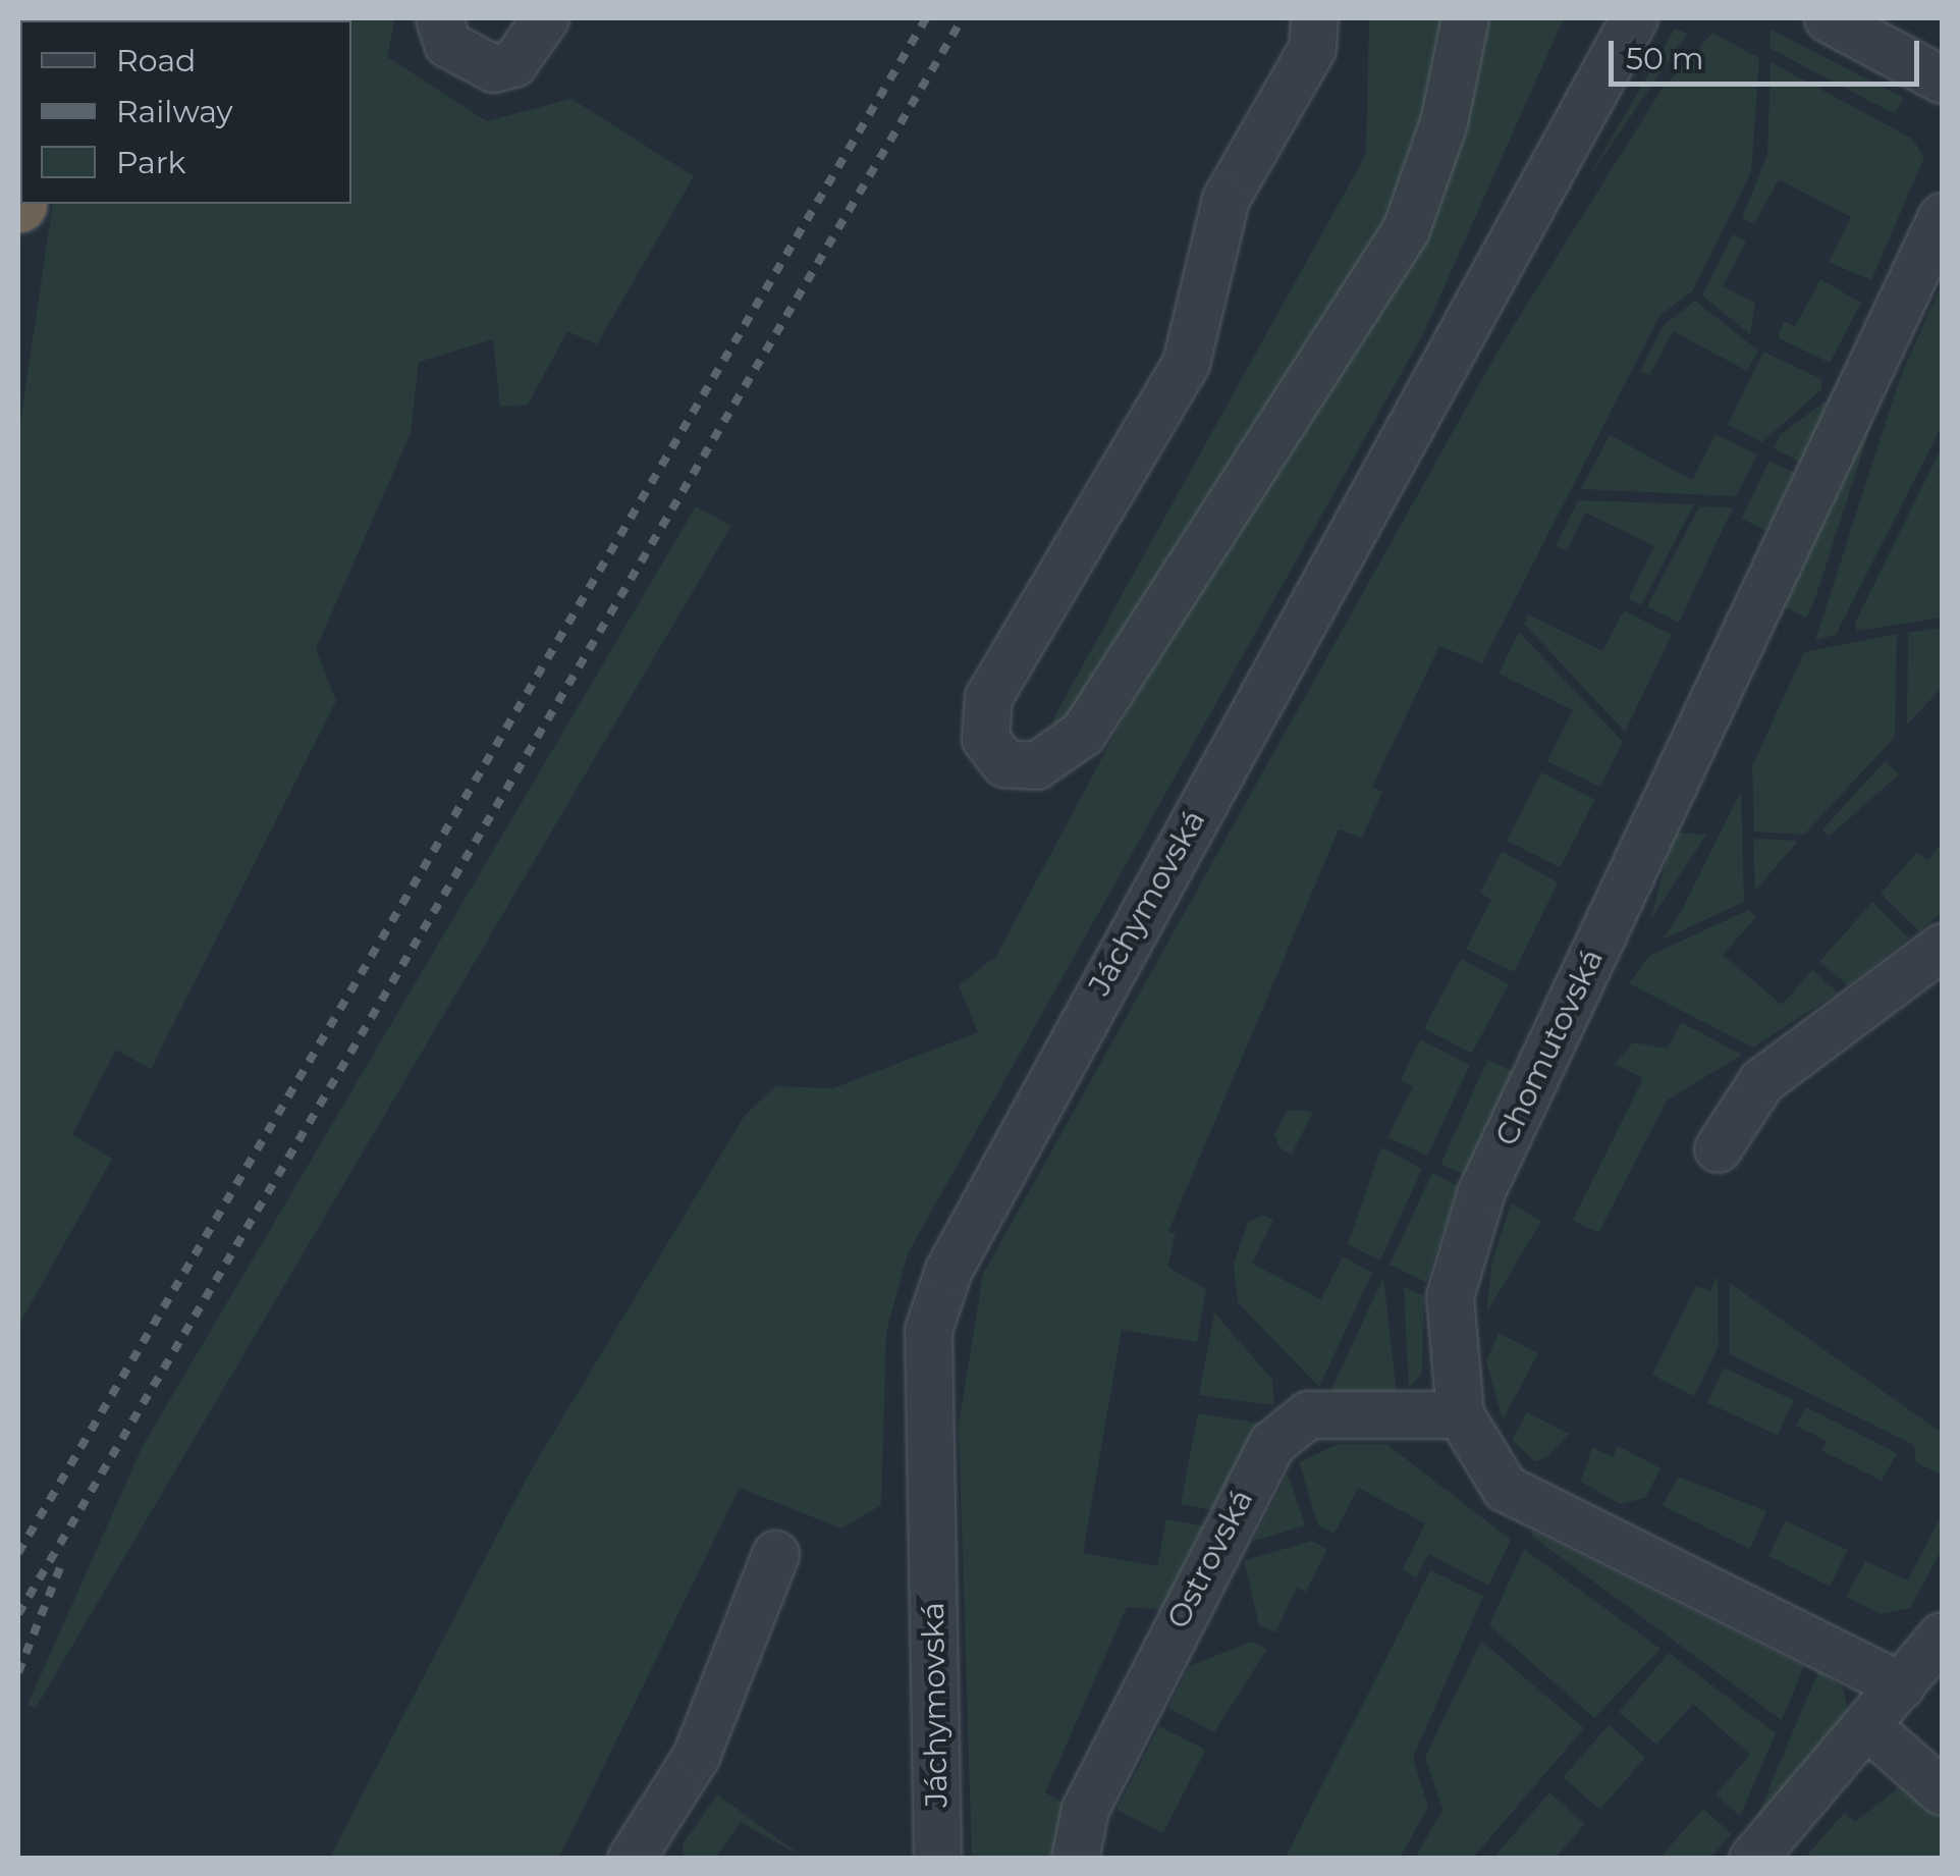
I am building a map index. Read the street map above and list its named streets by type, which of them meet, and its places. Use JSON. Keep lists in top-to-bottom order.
{
  "streets": {
    "street": ["Jáchymovská", "Chomutovská", "Ostrovská"]
  },
  "crossings": [
    ["Chomutovská", "Ostrovská"]
  ],
  "legend": ["Road", "Railway", "Park"],
  "scale_bar": "50 m"
}
